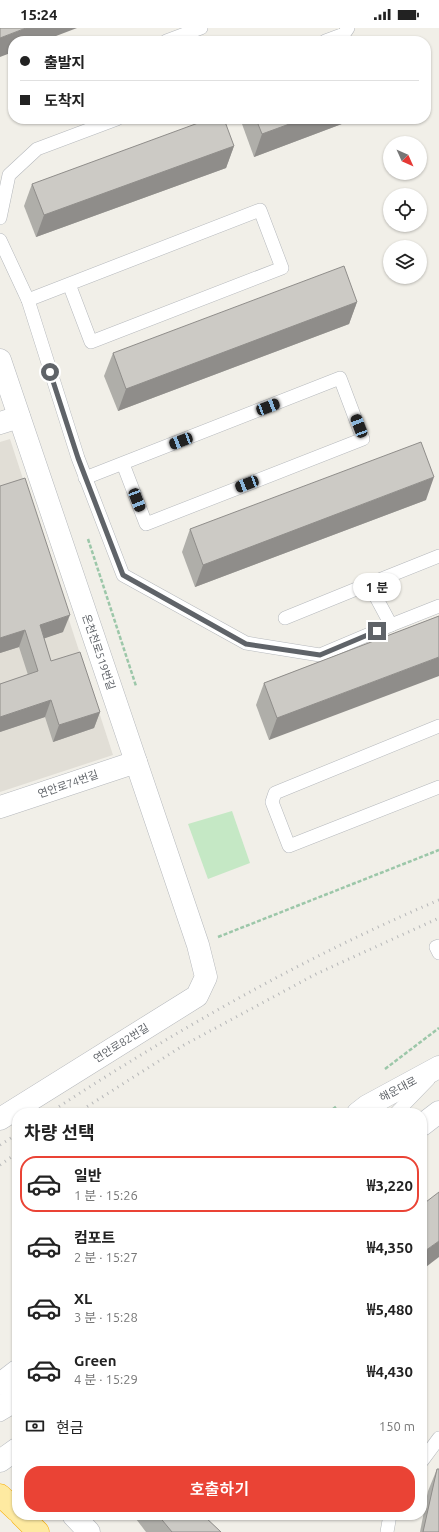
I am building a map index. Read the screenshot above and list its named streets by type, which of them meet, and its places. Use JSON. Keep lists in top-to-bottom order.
{
  "streets": {
    "street": [
      "온천천로519번길",
      "연안로74번길",
      "연안로82번길",
      "해운대로"
    ]
  },
  "crossings": [
    ["온천천로519번길", "연안로74번길"],
    ["온천천로519번길", "연안로82번길"]
  ],
  "north": "bottom right",
  "page": {
    "status": "15:24",
    "banner": ["출발지", "도착지"],
    "bubble": "1 분",
    "heading": "차량 선택",
    "list": [
      {
        "name": "일반",
        "note": "1 분 · 15:26",
        "value": "₩3,220"
      },
      {
        "name": "컴포트",
        "note": "2 분 · 15:27",
        "value": "₩4,350"
      },
      {
        "name": "XL",
        "note": "3 분 · 15:28",
        "value": "₩5,480"
      },
      {
        "name": "Green",
        "note": "4 분 · 15:29",
        "value": "₩4,430"
      }
    ],
    "pay": ["현금", "150 m"],
    "buttons": "호출하기"
  }
}
